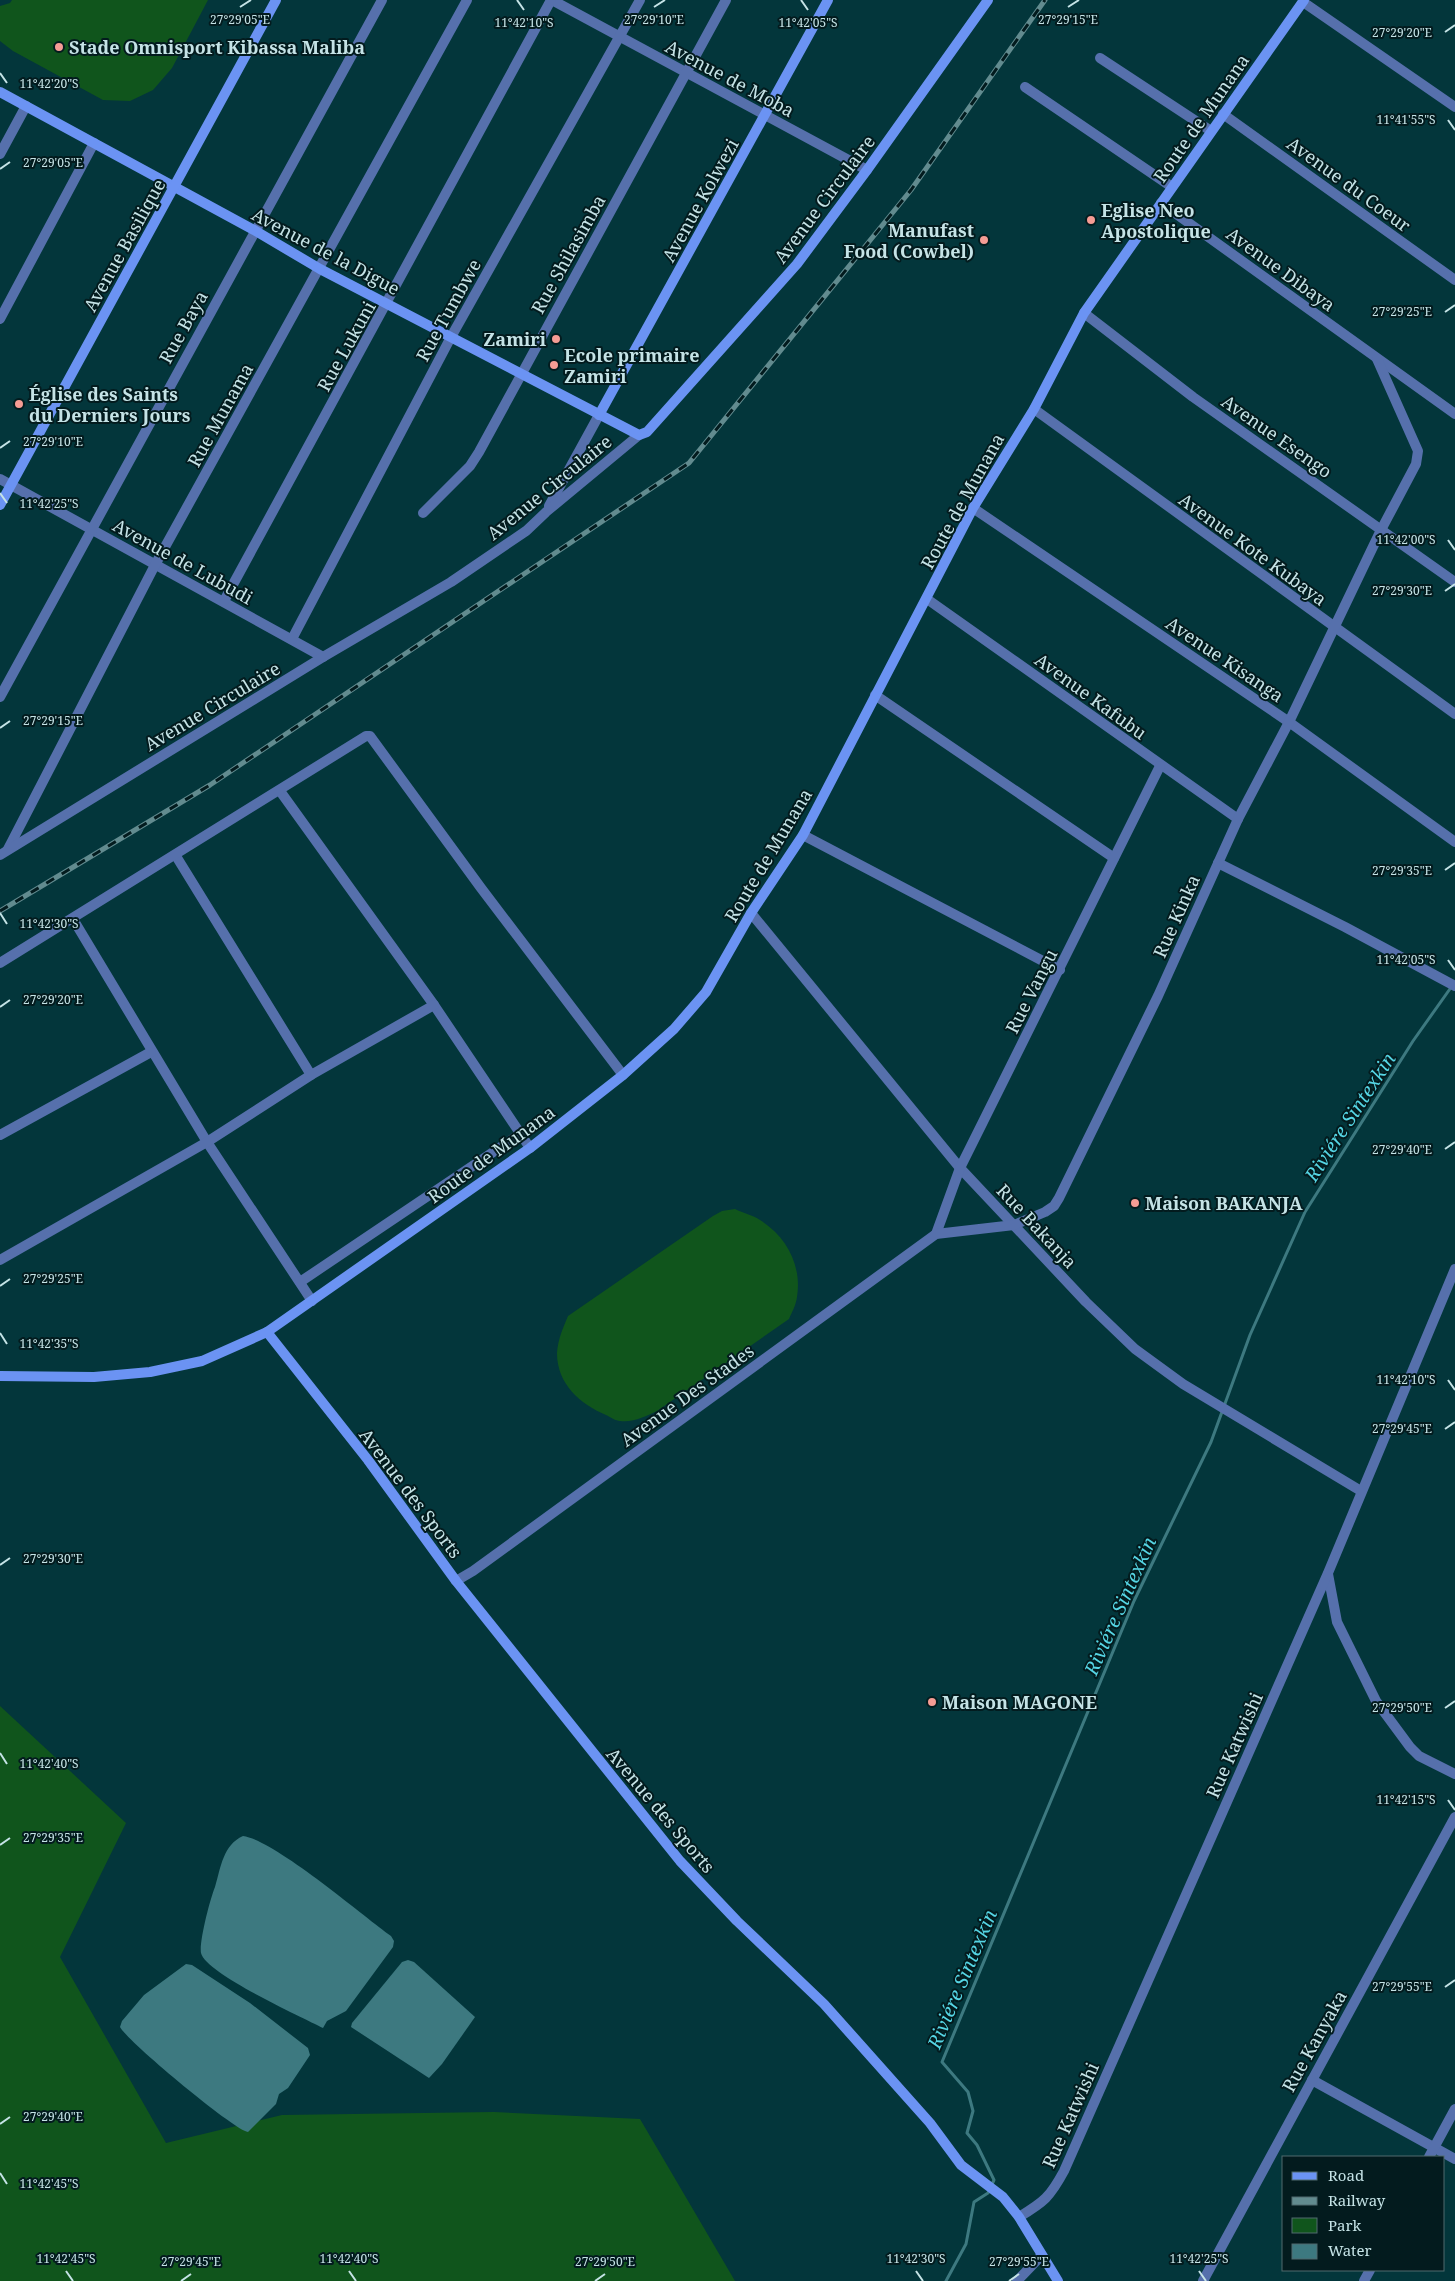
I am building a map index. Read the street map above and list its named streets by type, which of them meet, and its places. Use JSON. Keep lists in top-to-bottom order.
{
  "streets": {
    "street": [
      "Avenue de Moba",
      "Route de Munana",
      "Avenue du Coeur",
      "Avenue Circulaire",
      "Avenue Kolwezi",
      "Avenue Basilique",
      "Avenue de la Digue",
      "Rue Shilasimba",
      "Avenue Dibaya",
      "Rue Tumbwe",
      "Rue Baya",
      "Rue Lukuni",
      "Rue Munama",
      "Avenue Esengo",
      "Avenue Kote Kubaya",
      "Avenue de Lubudi",
      "Avenue Kisanga",
      "Avenue Kafubu",
      "Rue Kinka",
      "Rue Vangu",
      "Rue Bakanja",
      "Avenue Des Stades",
      "Avenue des Sports",
      "Rue Katwishi",
      "Rue Kanyaka"
    ]
  },
  "crossings": [
    ["Avenue de Moba", "Avenue Circulaire"],
    ["Avenue de Moba", "Avenue Kolwezi"],
    ["Avenue de Moba", "Rue Shilasimba"],
    ["Avenue de Moba", "Rue Tumbwe"],
    ["Avenue de Moba", "Rue Lukuni"],
    ["Route de Munana", "Avenue du Coeur"],
    ["Route de Munana", "Avenue Dibaya"],
    ["Route de Munana", "Avenue Esengo"],
    ["Route de Munana", "Avenue Kote Kubaya"],
    ["Route de Munana", "Avenue Kisanga"],
    ["Route de Munana", "Avenue Kafubu"],
    ["Route de Munana", "Rue Bakanja"],
    ["Route de Munana", "Avenue des Sports"],
    ["Avenue Circulaire", "Avenue de la Digue"],
    ["Avenue Circulaire", "Rue Munama"],
    ["Avenue Circulaire", "Avenue de Lubudi"],
    ["Avenue Kolwezi", "Avenue de la Digue"],
    ["Avenue Basilique", "Avenue de la Digue"],
    ["Avenue Basilique", "Avenue de Lubudi"],
    ["Avenue de la Digue", "Rue Shilasimba"],
    ["Avenue de la Digue", "Rue Tumbwe"],
    ["Avenue de la Digue", "Rue Baya"],
    ["Avenue de la Digue", "Rue Lukuni"],
    ["Avenue de la Digue", "Rue Munama"],
    ["Avenue Dibaya", "Rue Kinka"],
    ["Rue Tumbwe", "Avenue de Lubudi"],
    ["Rue Baya", "Avenue de Lubudi"],
    ["Rue Lukuni", "Avenue de Lubudi"],
    ["Rue Munama", "Avenue de Lubudi"],
    ["Avenue Esengo", "Rue Kinka"],
    ["Avenue Kote Kubaya", "Rue Kinka"],
    ["Avenue Kisanga", "Rue Kinka"],
    ["Avenue Kafubu", "Rue Kinka"],
    ["Avenue Kafubu", "Rue Vangu"],
    ["Rue Kinka", "Rue Vangu"],
    ["Rue Kinka", "Rue Bakanja"],
    ["Rue Kinka", "Avenue Des Stades"],
    ["Rue Vangu", "Rue Bakanja"],
    ["Rue Vangu", "Avenue Des Stades"],
    ["Rue Bakanja", "Rue Katwishi"],
    ["Avenue Des Stades", "Avenue des Sports"],
    ["Avenue des Sports", "Rue Katwishi"]
  ],
  "water": ["Riviére Sintexkin"],
  "places": [
    "Stade Omnisport Kibassa Maliba",
    "Eglise Neo Apostolique",
    "Manufast Food (Cowbel)",
    "Zamiri",
    "Ecole primaire Zamiri",
    "Église des Saints du Derniers Jours",
    "Maison BAKANJA",
    "Maison MAGONE"
  ],
  "legend": [
    "Road",
    "Railway",
    "Park",
    "Water"
  ],
  "coordinates": [
    "27°29'10\"E",
    "27°29'05\"E",
    "27°29'15\"E",
    "11°42'10\"S",
    "11°42'05\"S",
    "27°29'20\"E",
    "11°42'20\"S",
    "11°41'55\"S",
    "27°29'25\"E",
    "11°42'25\"S",
    "11°42'00\"S",
    "27°29'30\"E",
    "27°29'35\"E",
    "11°42'30\"S",
    "27°29'40\"E",
    "11°42'35\"S",
    "27°29'45\"E",
    "27°29'50\"E",
    "11°42'40\"S",
    "11°42'15\"S",
    "27°29'55\"E",
    "11°42'45\"S"
  ]
}
